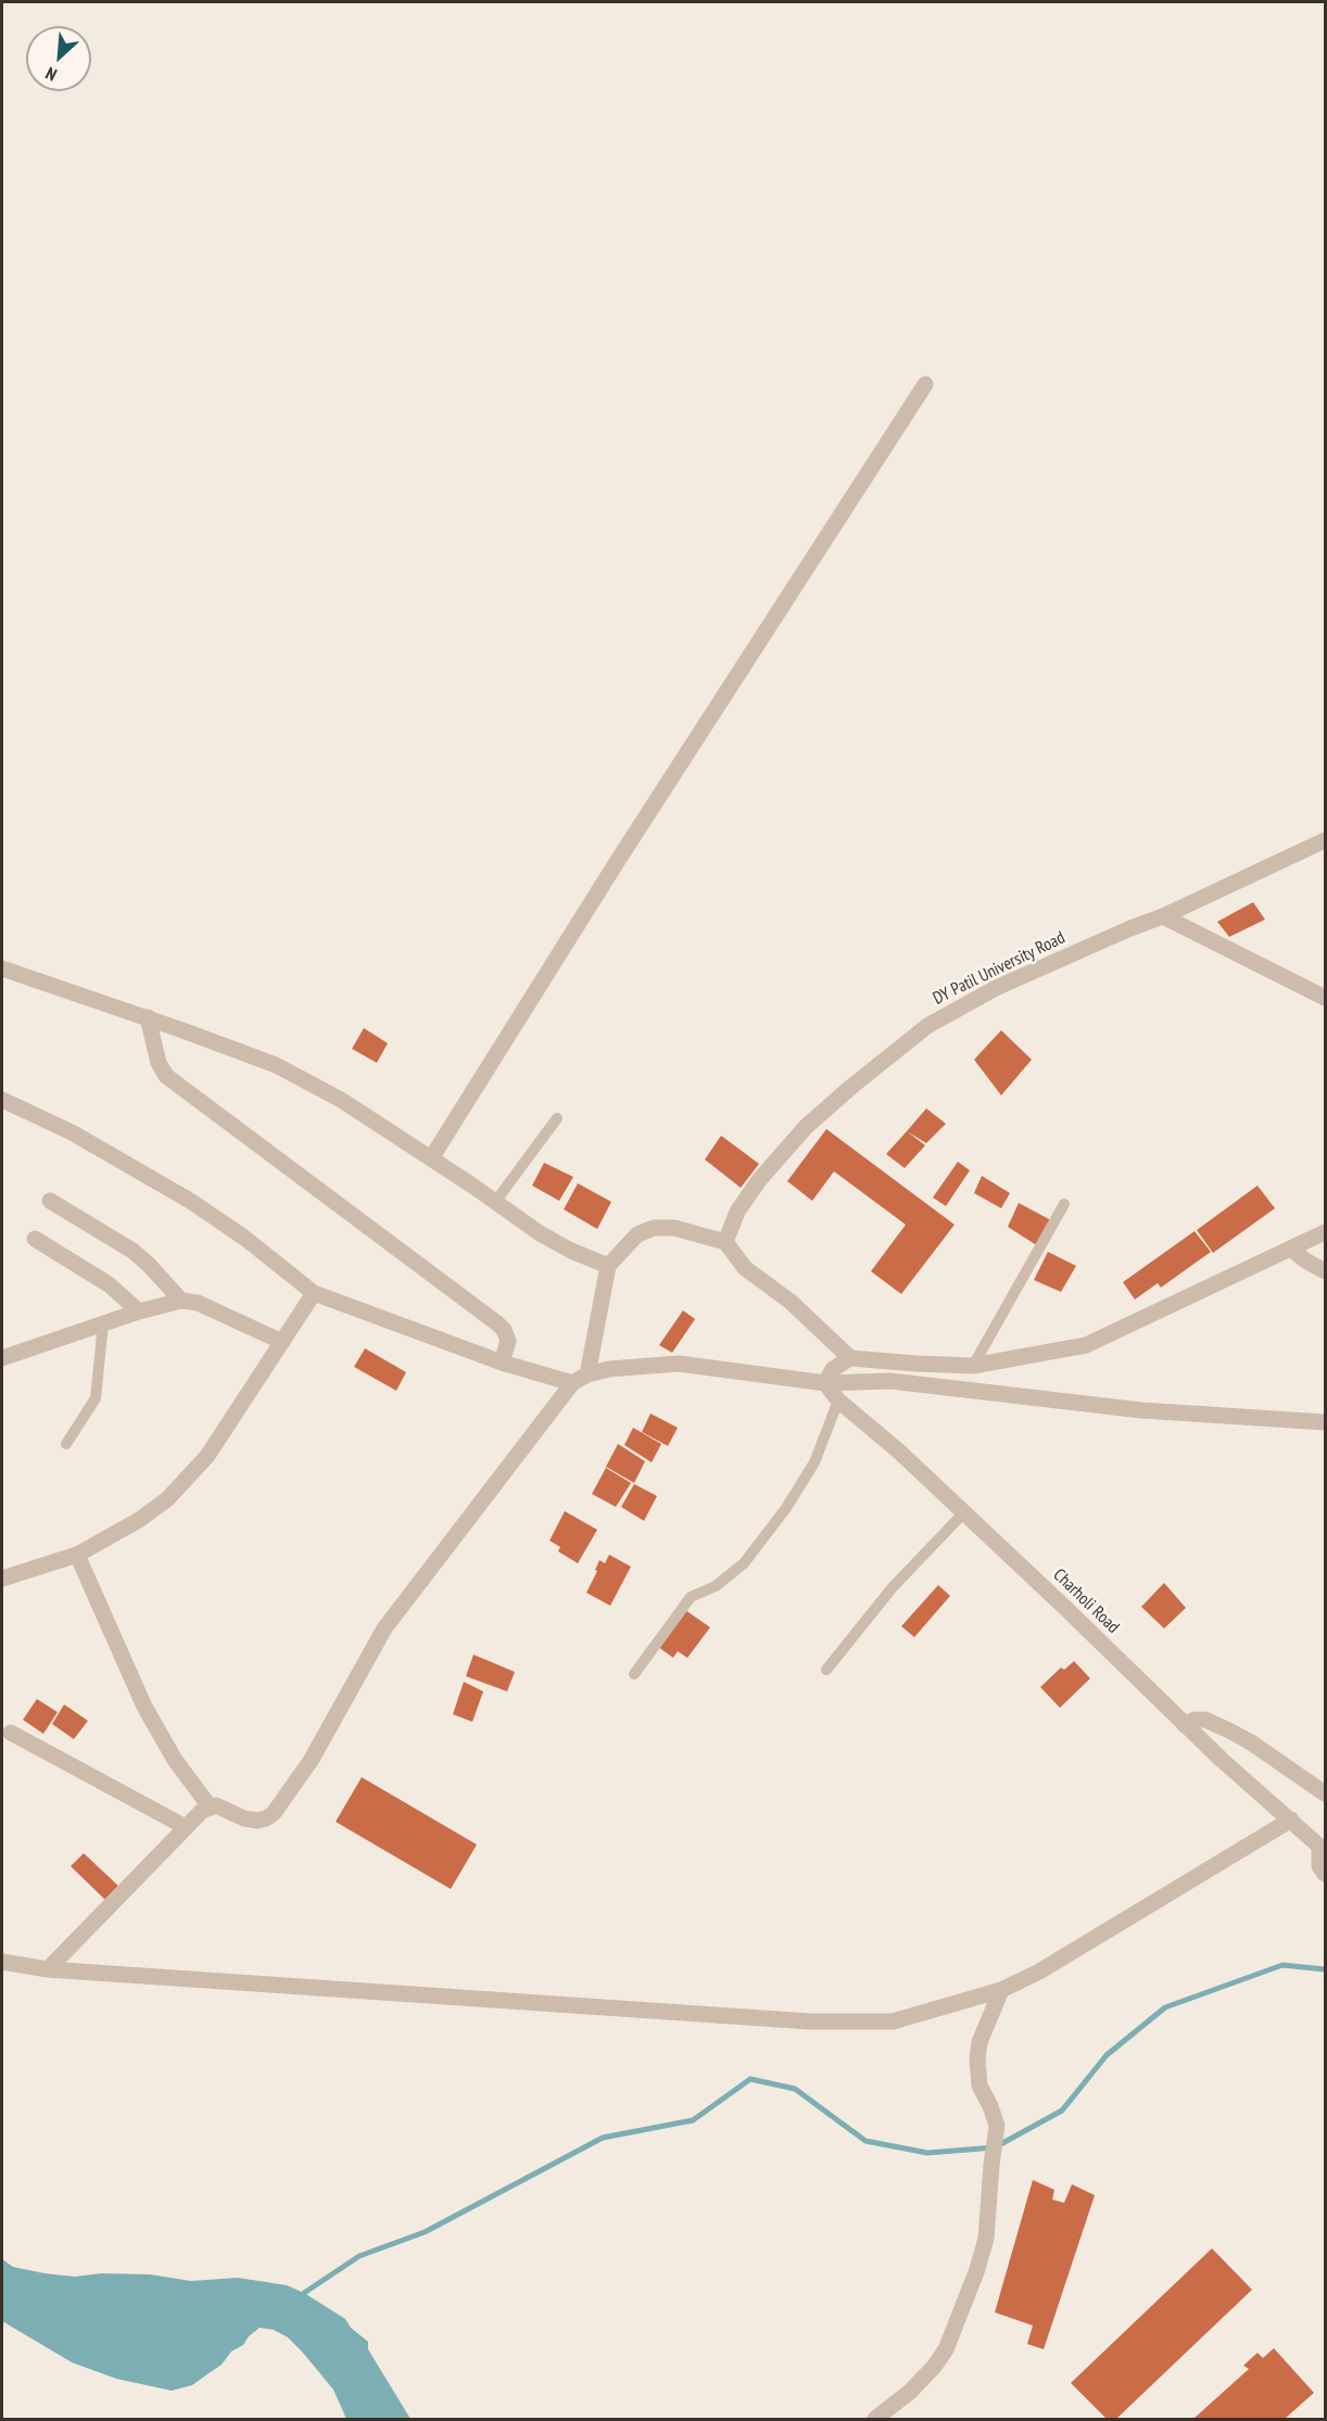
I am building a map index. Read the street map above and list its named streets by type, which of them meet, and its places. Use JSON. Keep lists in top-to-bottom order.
{
  "streets": {
    "street": ["DY Patil University Road", "Charholi Road"]
  },
  "north": "bottom left"
}
